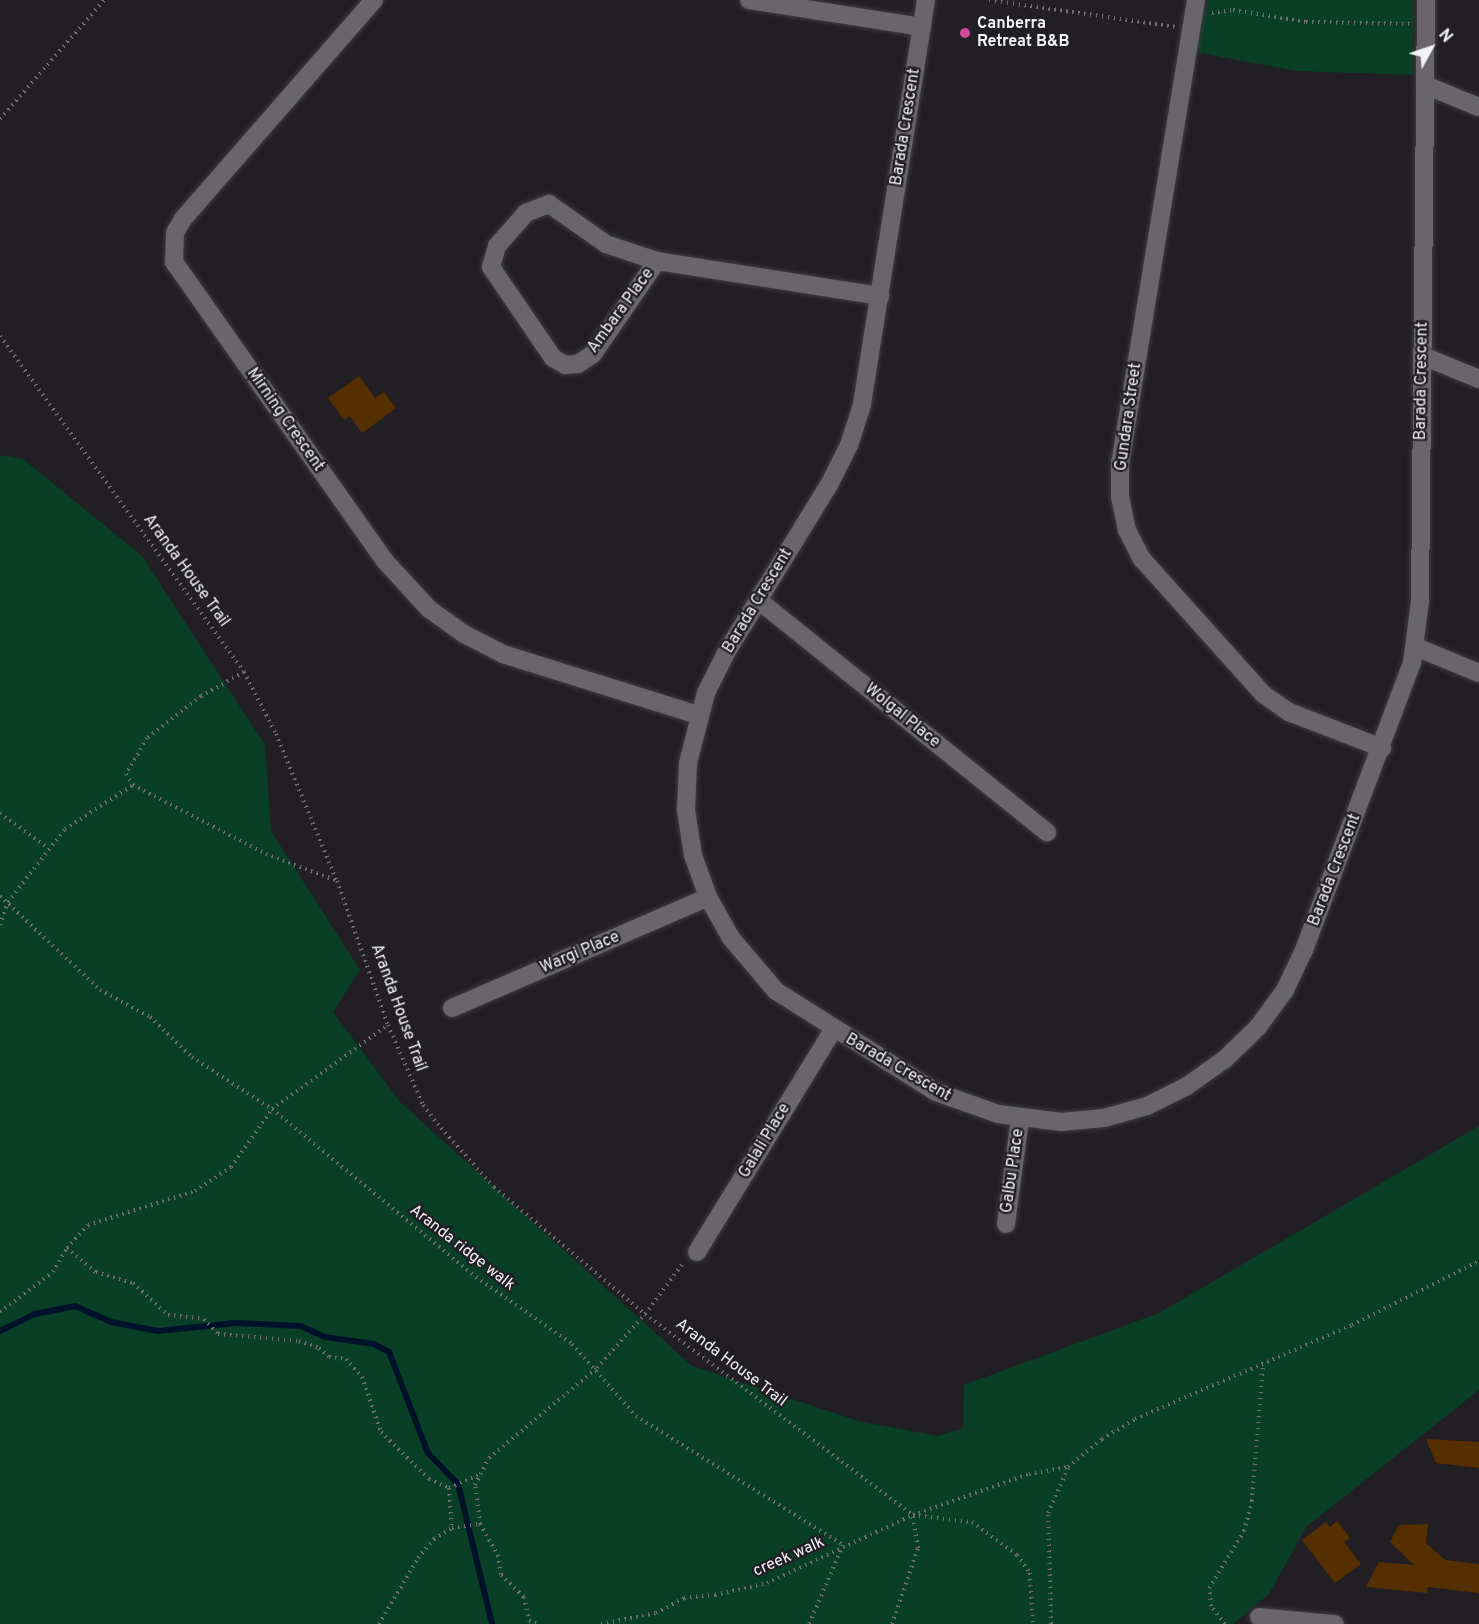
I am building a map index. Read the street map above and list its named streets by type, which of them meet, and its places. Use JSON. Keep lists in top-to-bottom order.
{
  "streets": {
    "street": [
      "Barada Crescent",
      "Ambara Place",
      "Gundara Street",
      "Mirning Crescent",
      "Wolgal Place",
      "Wargi Place",
      "Galali Place",
      "Galbu Place"
    ],
    "path": ["Aranda House Trail", "Aranda ridge walk", "creek walk"]
  },
  "crossings": [
    ["Barada Crescent", "Ambara Place"],
    ["Barada Crescent", "Gundara Street"],
    ["Barada Crescent", "Mirning Crescent"],
    ["Barada Crescent", "Wolgal Place"],
    ["Barada Crescent", "Wargi Place"],
    ["Barada Crescent", "Galali Place"],
    ["Barada Crescent", "Galbu Place"],
    ["Aranda House Trail", "creek walk"],
    ["Aranda ridge walk", "creek walk"]
  ],
  "places": ["Canberra Retreat B&B"],
  "north": "top right"
}
